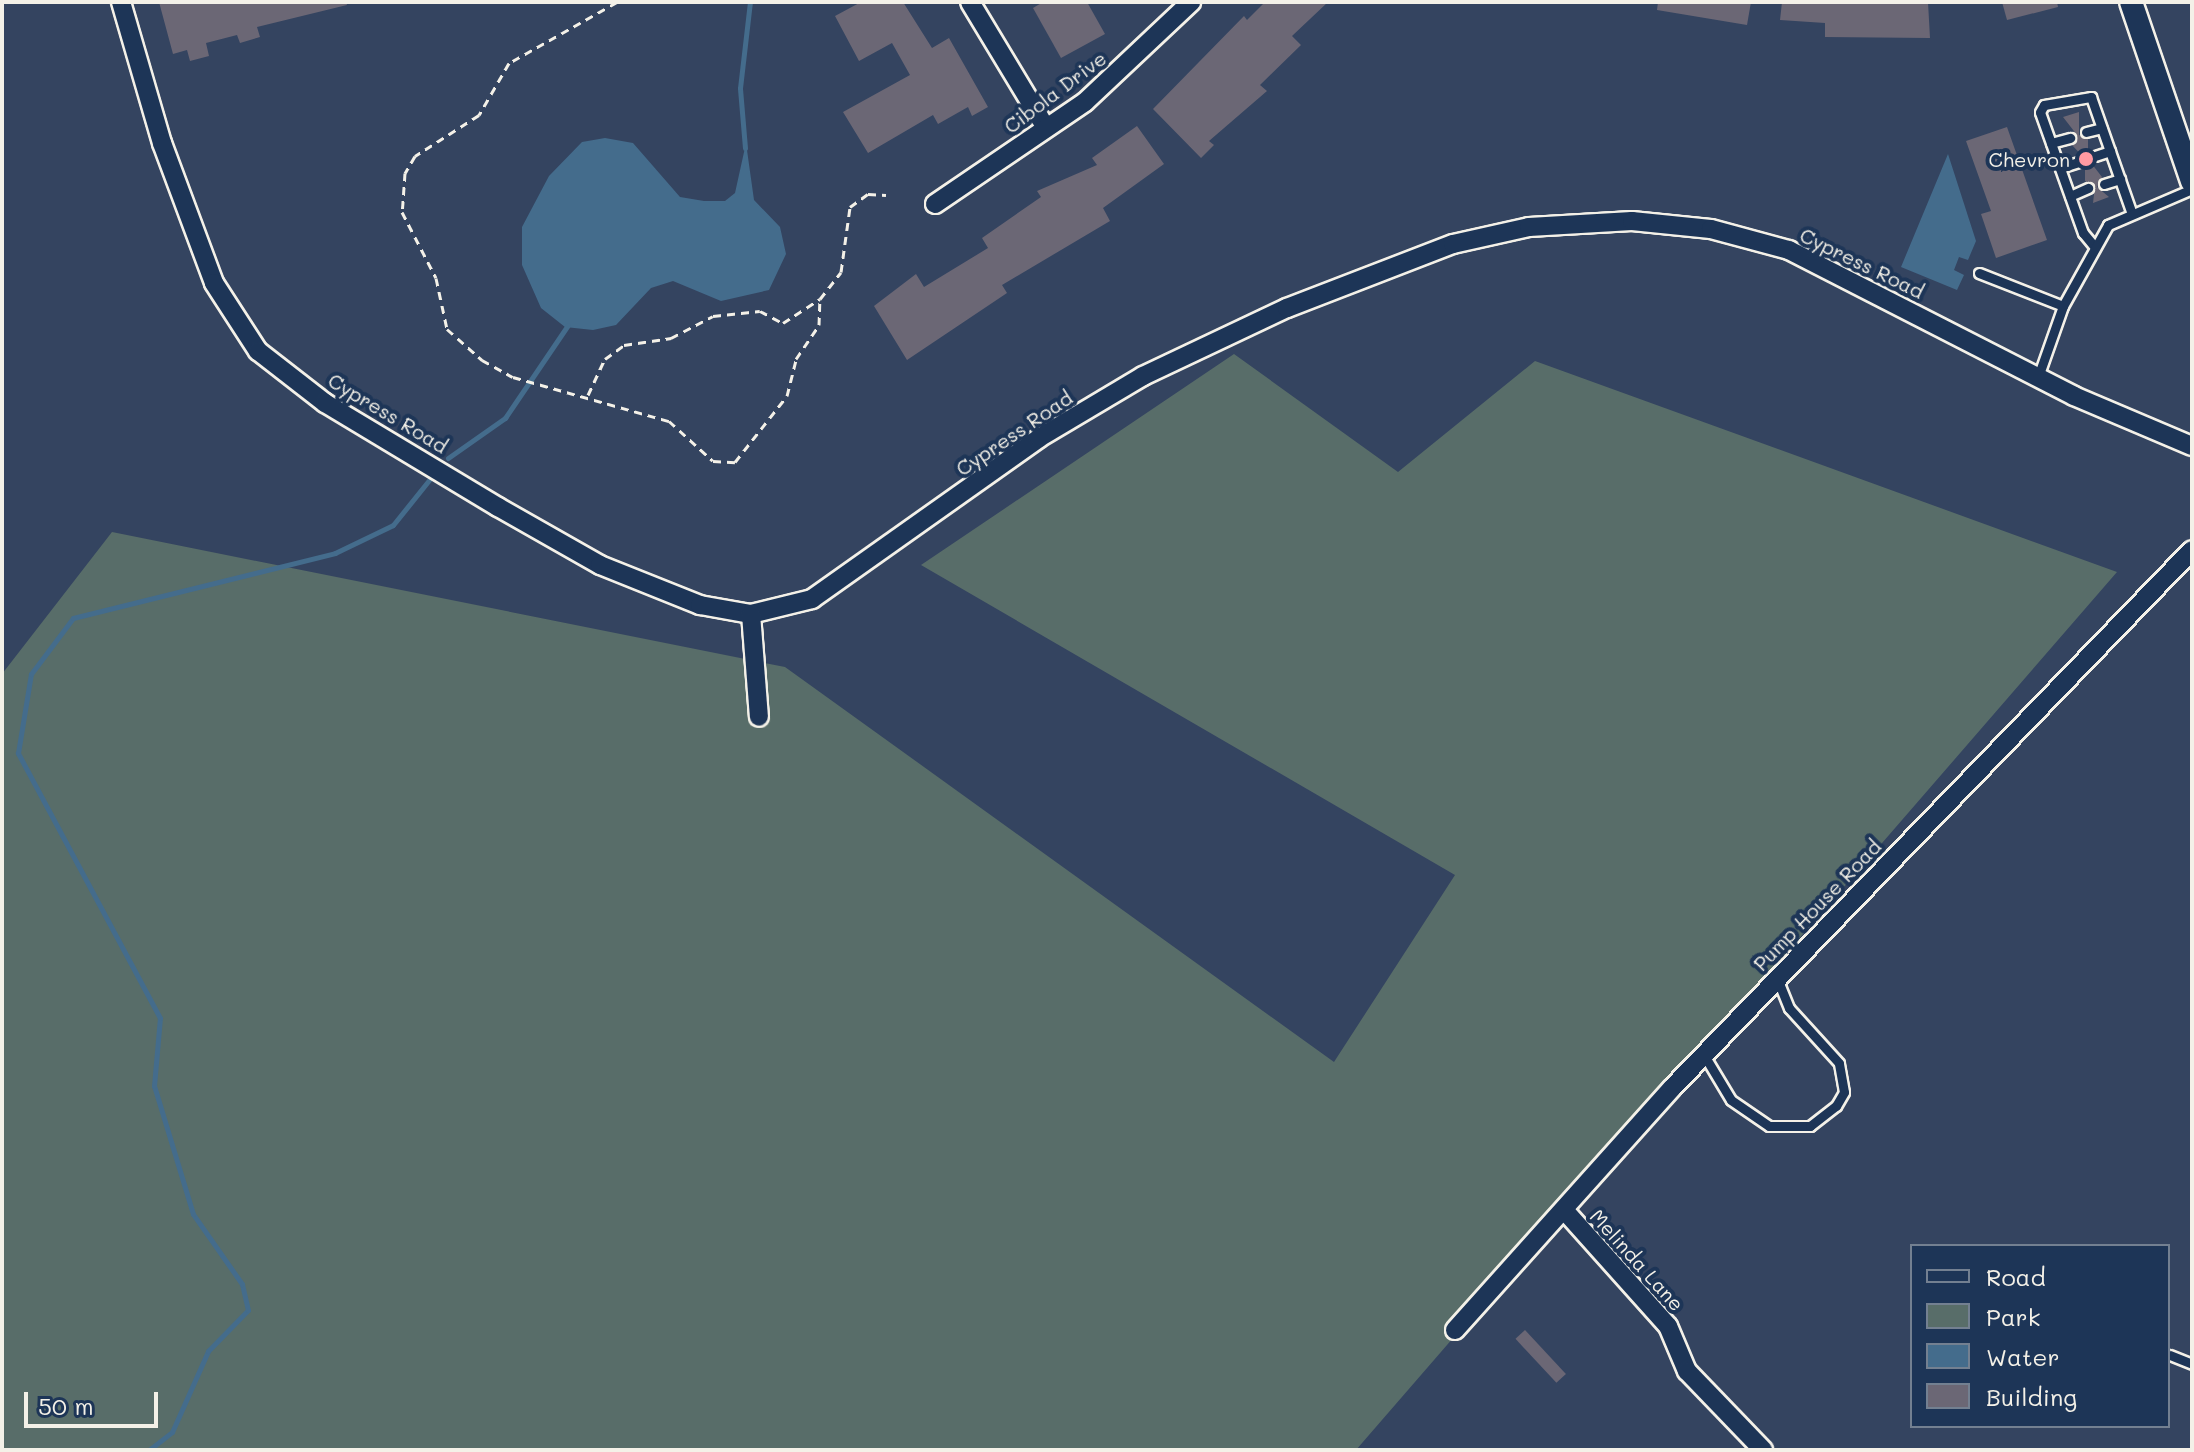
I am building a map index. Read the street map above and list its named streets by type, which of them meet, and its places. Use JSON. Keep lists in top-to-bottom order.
{
  "streets": {
    "street": [
      "Cibola Drive",
      "Cypress Road",
      "Pump House Road",
      "Melinda Lane"
    ]
  },
  "crossings": [
    ["Pump House Road", "Melinda Lane"]
  ],
  "places": ["Chevron"],
  "legend": [
    "Road",
    "Park",
    "Water",
    "Building"
  ],
  "scale_bar": "50 m"
}
